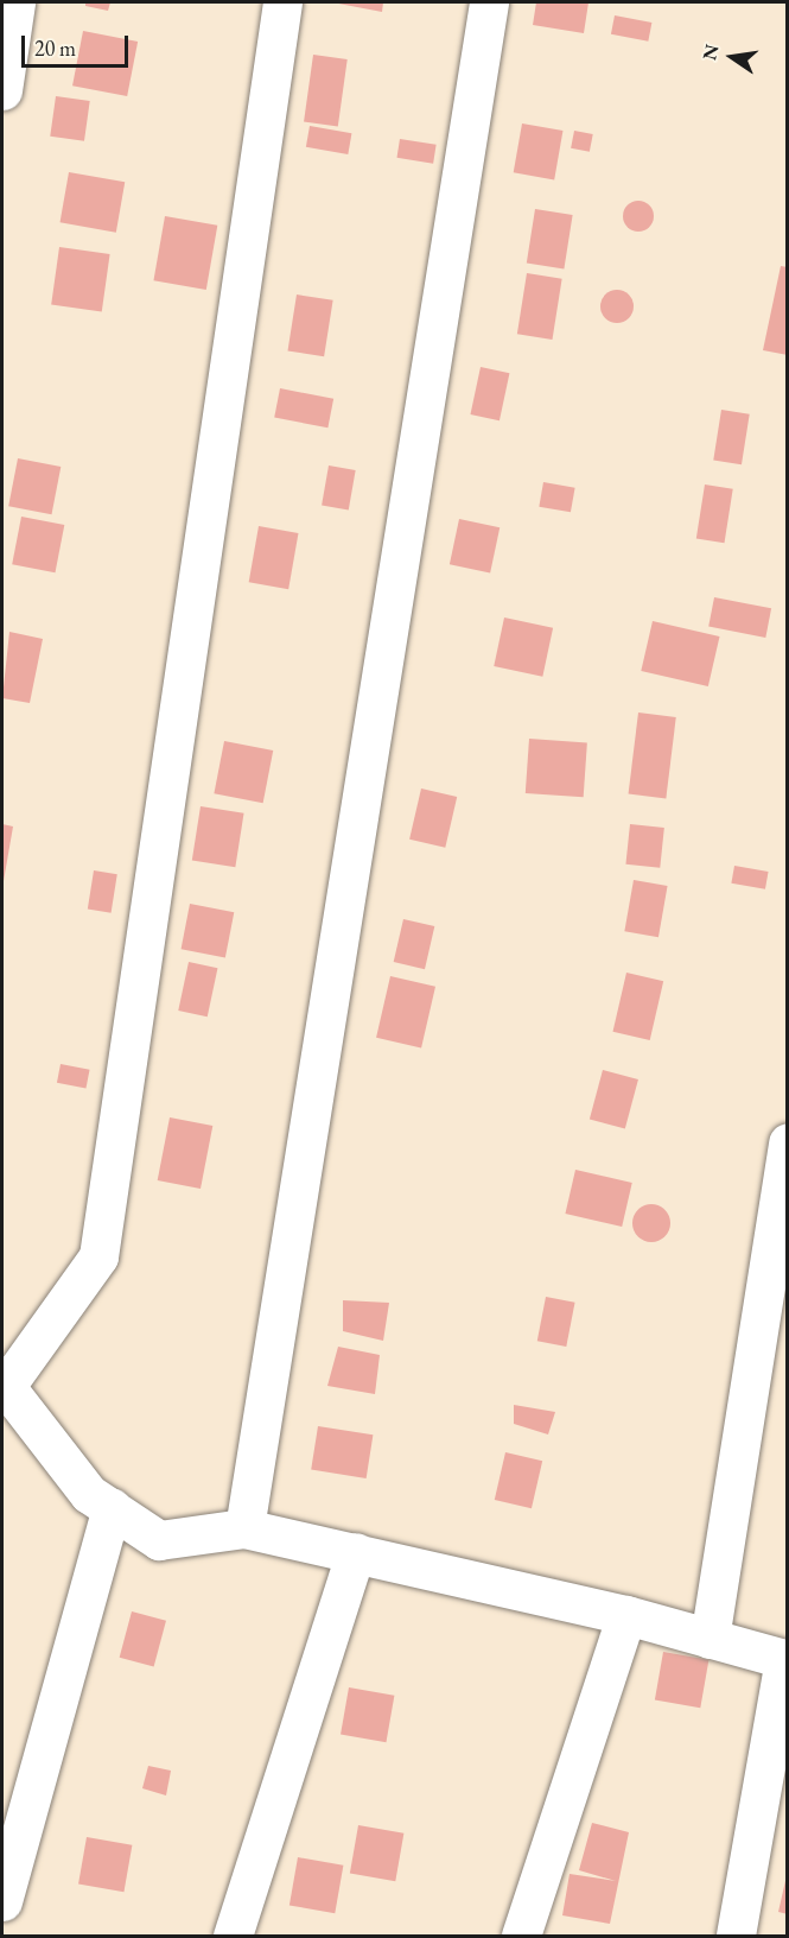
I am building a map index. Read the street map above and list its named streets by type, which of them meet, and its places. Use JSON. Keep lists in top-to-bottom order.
{
  "scale_bar": "20 m",
  "north": "left"
}
